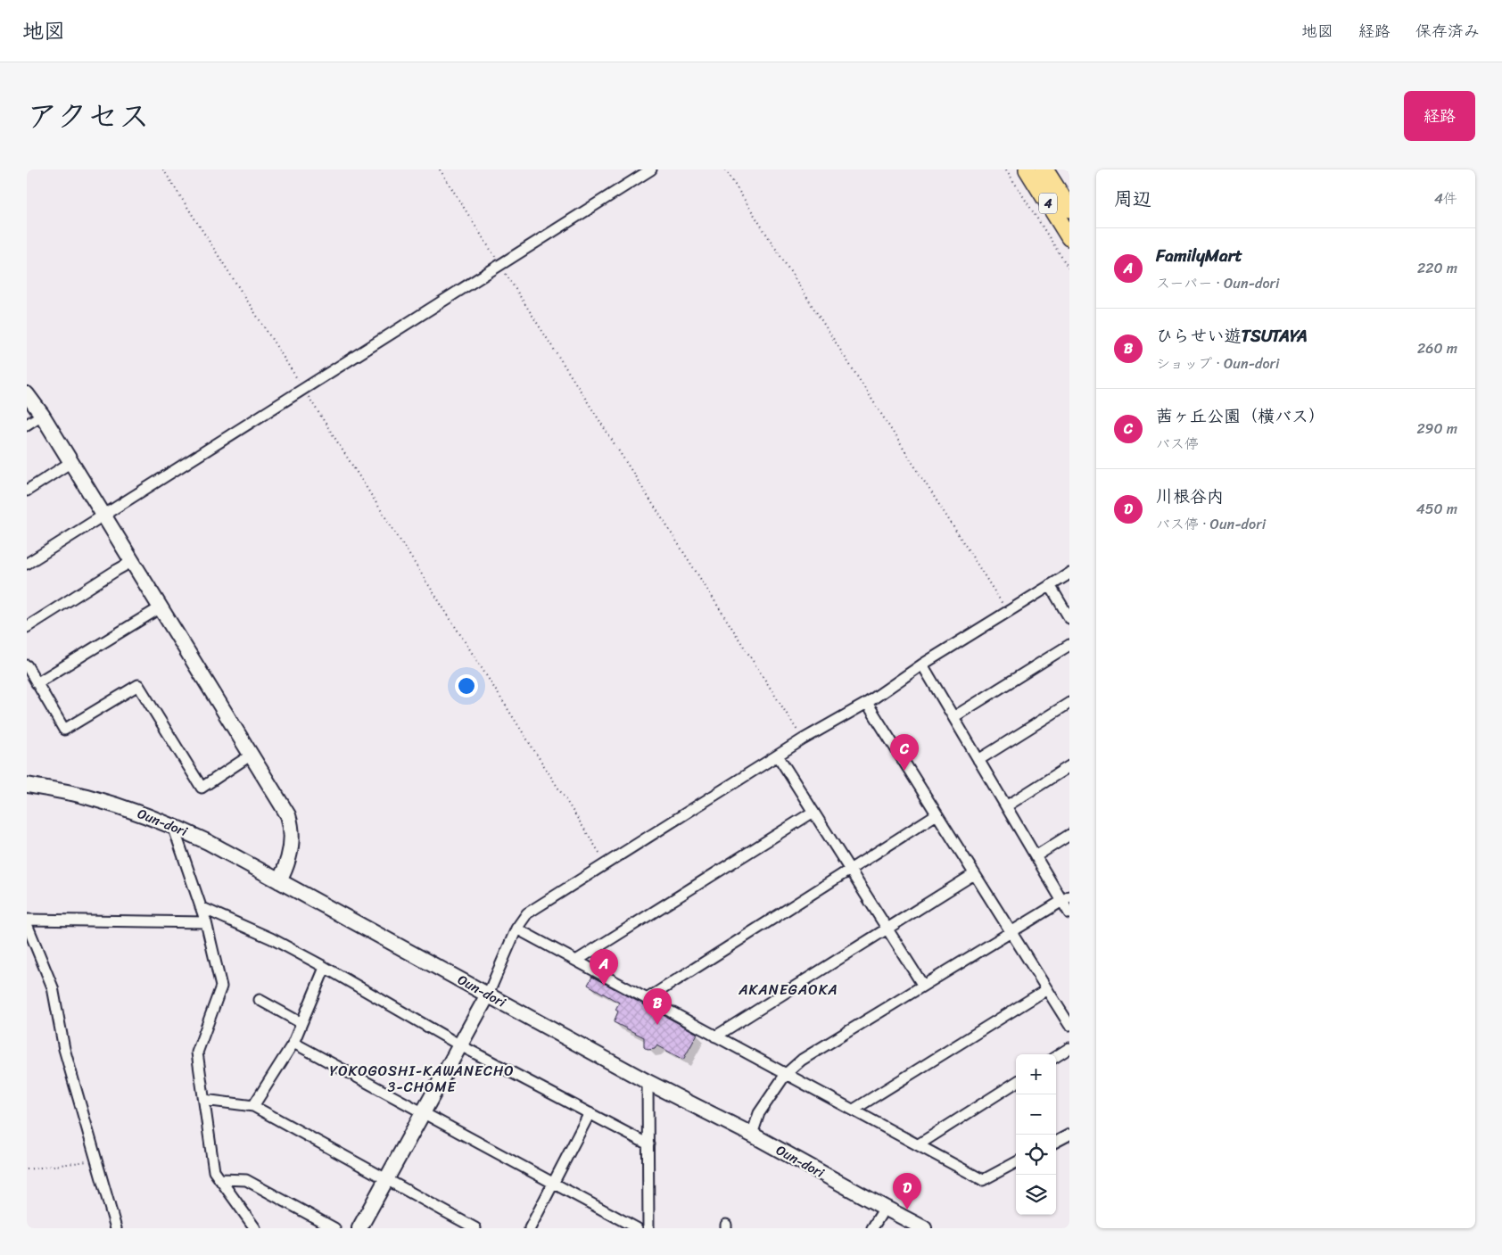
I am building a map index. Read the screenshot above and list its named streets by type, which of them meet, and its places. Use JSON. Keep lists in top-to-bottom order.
{
  "streets": {
    "main road": ["4", "Oun-dori"]
  },
  "districts": ["AKANEGAOKA", "YOKOGOSHI-KAWANECHO 3-CHOME"],
  "page": {
    "header": "地図",
    "nav": ["地図", "経路", "保存済み"],
    "title": "アクセス",
    "buttons": "経路",
    "heading": ["周辺", "4件"],
    "list": [
      {
        "mark": "A",
        "name": "FamilyMart",
        "note": "スーパー · Oun-dori",
        "value": "220 m"
      },
      {
        "mark": "B",
        "name": "ひらせい遊TSUTAYA",
        "note": "ショップ · Oun-dori",
        "value": "260 m"
      },
      {
        "mark": "C",
        "name": "茜ヶ丘公園（横バス）",
        "note": "バス停",
        "value": "290 m"
      },
      {
        "mark": "D",
        "name": "川根谷内",
        "note": "バス停 · Oun-dori",
        "value": "450 m"
      }
    ],
    "pins": [
      "C",
      "A",
      "B",
      "D"
    ],
    "map_buttons": ["+", "−"]
  }
}
